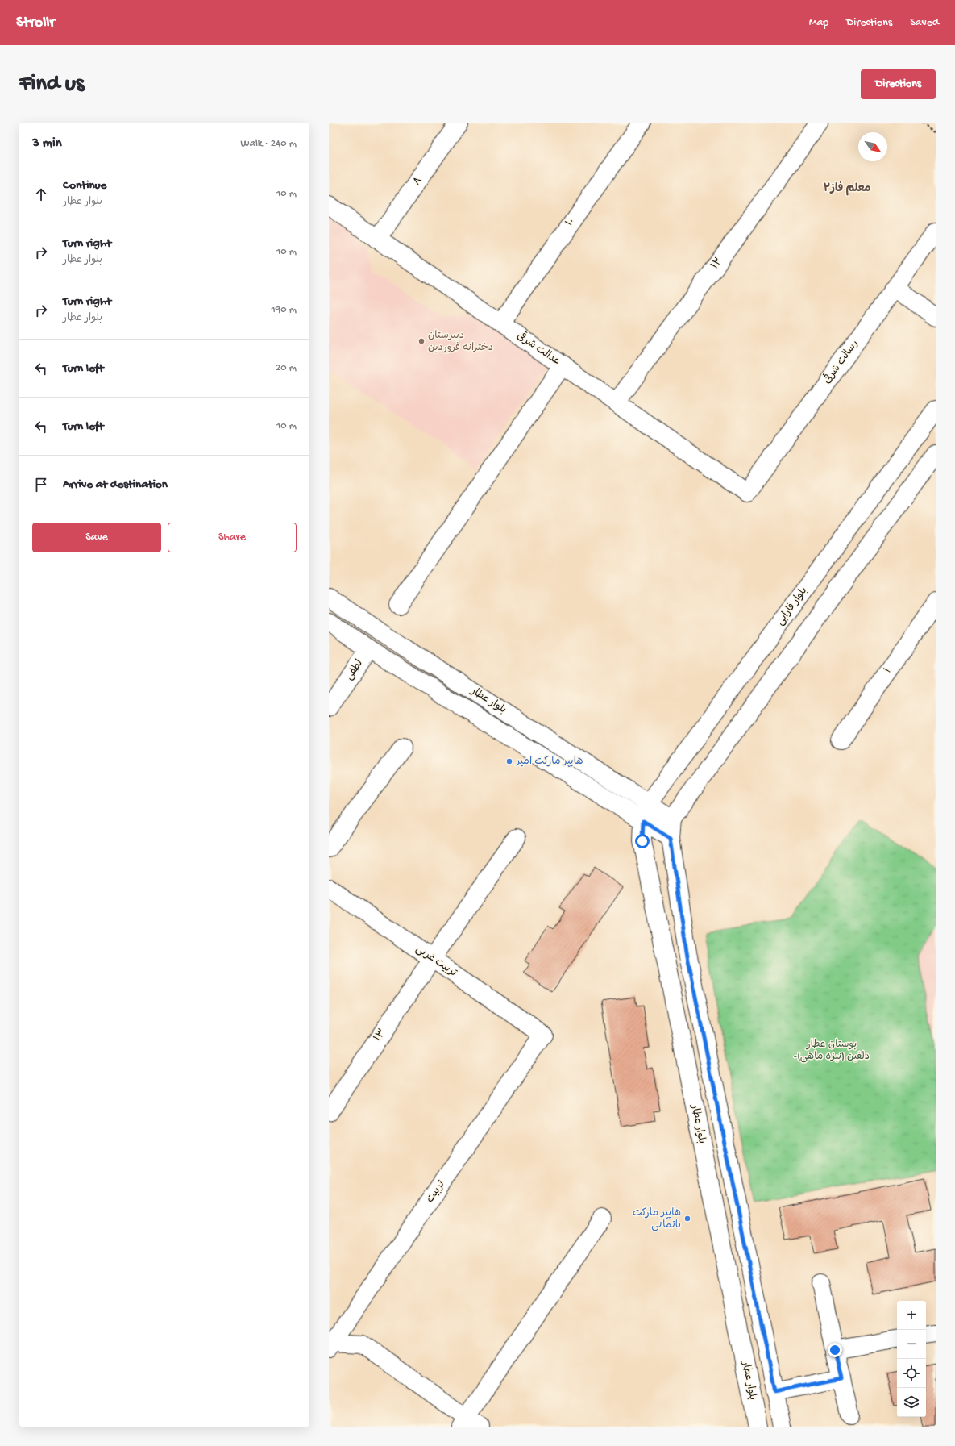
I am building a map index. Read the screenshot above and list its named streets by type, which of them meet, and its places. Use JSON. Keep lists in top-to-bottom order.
{
  "streets": {
    "street": [
      "۸",
      "۱۰",
      "۱۲",
      "عدالت شرقی",
      "رسالت شرقی",
      "بلوار فارابی",
      "لطفی",
      "۱",
      "بلوار عطار",
      "تربیت غربی",
      "۱۳",
      "تربیت"
    ]
  },
  "crossings": [
    ["۸", "عدالت شرقی"],
    ["۱۰", "عدالت شرقی"],
    ["۱۲", "عدالت شرقی"],
    ["عدالت شرقی", "رسالت شرقی"],
    ["بلوار فارابی", "بلوار عطار"],
    ["لطفی", "بلوار عطار"],
    ["تربیت غربی", "۱۳"],
    ["تربیت غربی", "تربیت"]
  ],
  "districts": ["معلم فاز۲"],
  "parks": ["بوستان عطار -دلفین (نیزه ماهی)"],
  "places": ["دبیرستان دخترانه فروردین", "هایپر مارکت امیر", "هایپر مارکت باتمانی"],
  "north": "bottom right",
  "page": {
    "header": "Strollr",
    "nav": ["Map", "Directions", "Saved"],
    "buttons": [
      "Directions",
      ["Save", "Share"]
    ],
    "title": "Find us",
    "heading": ["3 min", "Walk · 240 m"],
    "list": [
      ["Continue", "بلوار عطار", "10 m"],
      ["Turn right", "بلوار عطار", "10 m"],
      ["Turn right", "بلوار عطار", "190 m"],
      ["Turn left", "20 m"],
      ["Turn left", "10 m"],
      "Arrive at destination"
    ],
    "map_buttons": ["+", "−"]
  }
}
